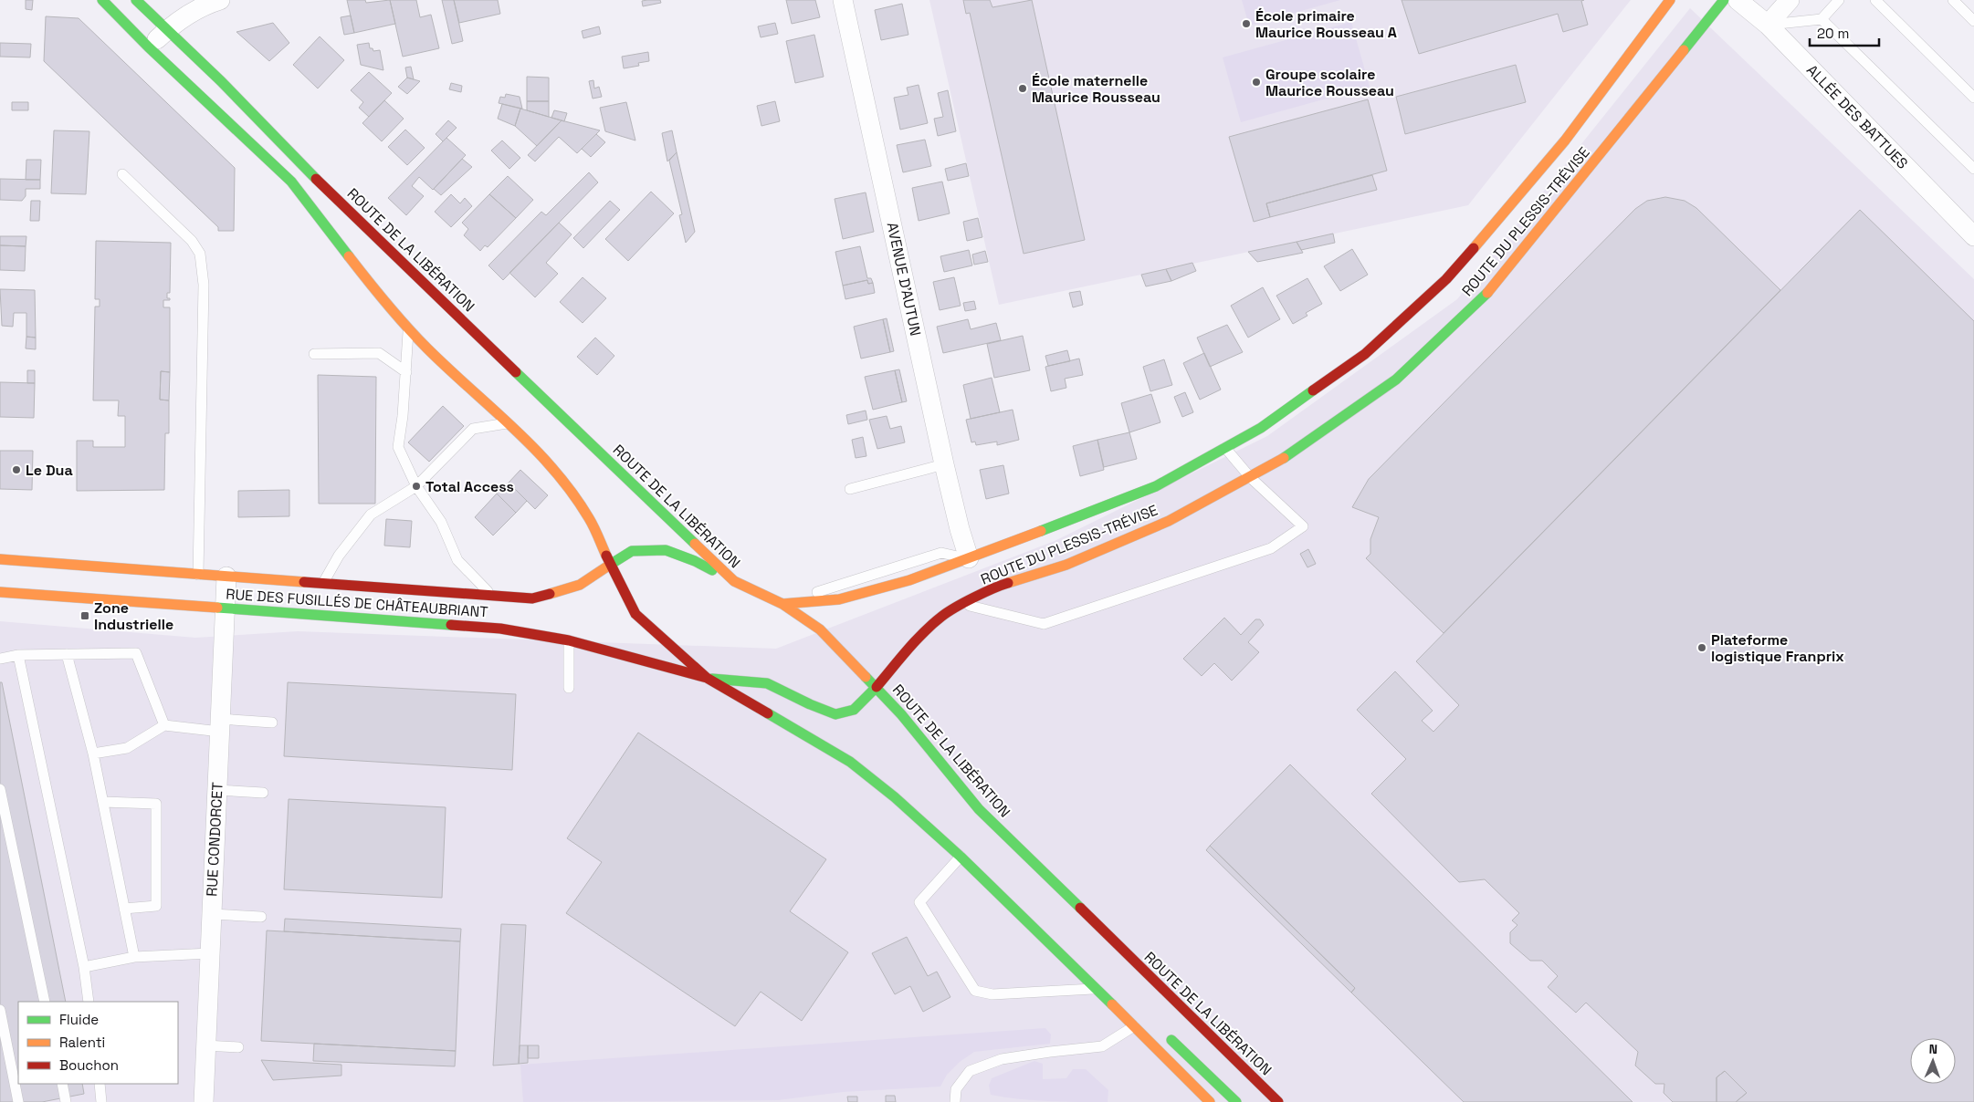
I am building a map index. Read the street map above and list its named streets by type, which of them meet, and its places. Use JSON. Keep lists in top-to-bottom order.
{
  "streets": {
    "main road": ["ROUTE DU PLESSIS-TRÉVISE", "ROUTE DE LA LIBÉRATION", "RUE DES FUSILLÉS DE CHÂTEAUBRIANT"],
    "street": ["ALLÉE DES BATTUES", "AVENUE D'AUTUN", "RUE CONDORCET"]
  },
  "crossings": [
    ["ROUTE DU PLESSIS-TRÉVISE", "ROUTE DE LA LIBÉRATION"],
    ["ROUTE DU PLESSIS-TRÉVISE", "AVENUE D'AUTUN"],
    ["ROUTE DU PLESSIS-TRÉVISE", "RUE DES FUSILLÉS DE CHÂTEAUBRIANT"],
    ["ROUTE DE LA LIBÉRATION", "RUE DES FUSILLÉS DE CHÂTEAUBRIANT"],
    ["RUE DES FUSILLÉS DE CHÂTEAUBRIANT", "RUE CONDORCET"]
  ],
  "places": {
    "other": [
      "École primaire Maurice Rousseau A",
      "Groupe scolaire Maurice Rousseau",
      "École maternelle Maurice Rousseau",
      "Le Dua",
      "Total Access",
      "Plateforme logistique Franprix"
    ],
    "transit": ["Zone Industrielle"]
  },
  "legend": ["Fluide", "Ralenti", "Bouchon"],
  "scale_bar": "20 m",
  "north": "top"
}
